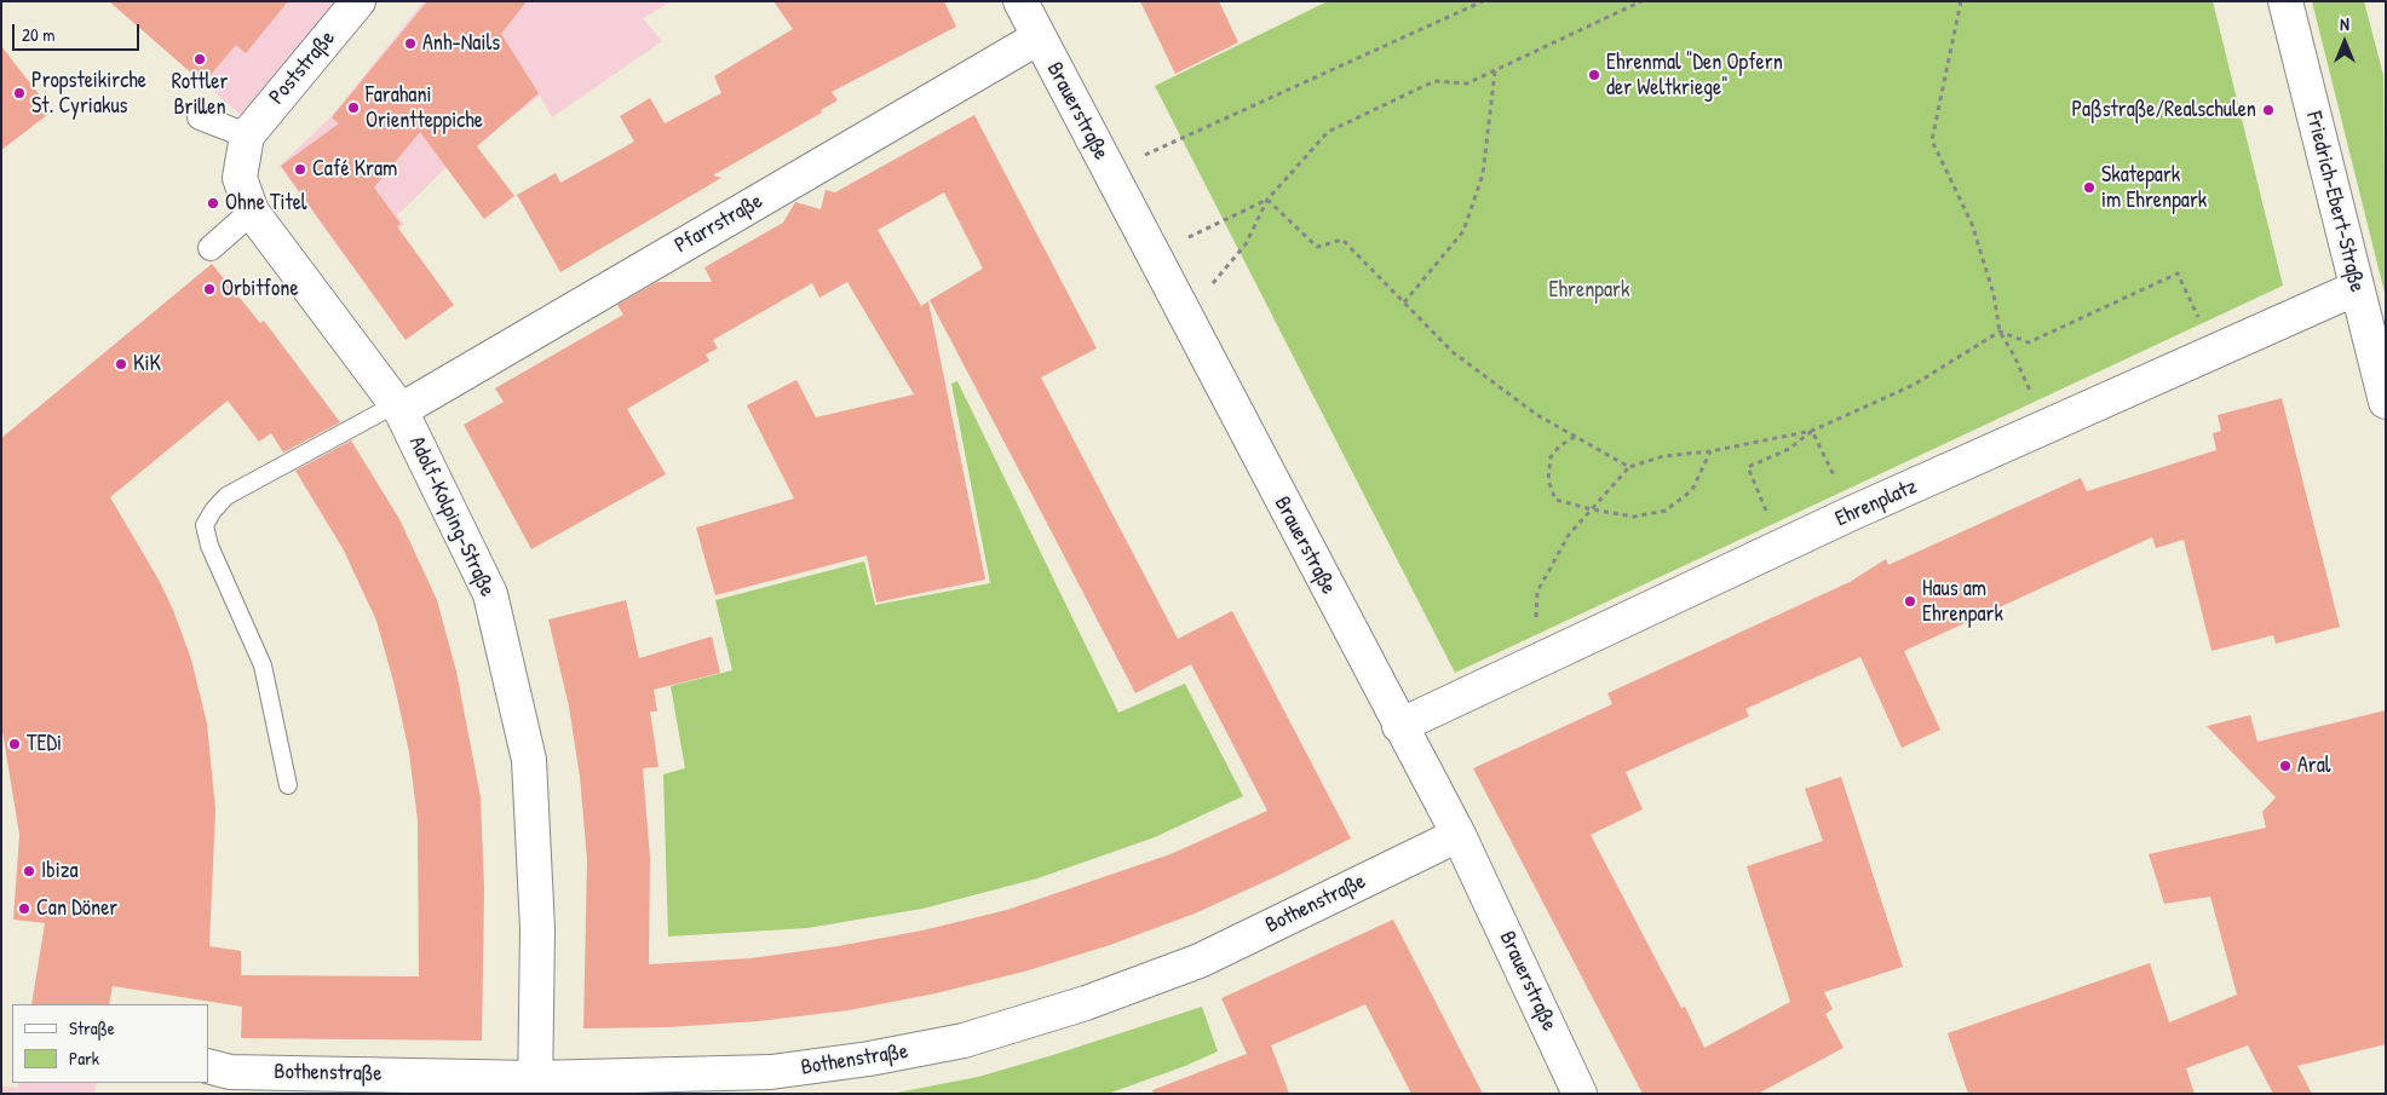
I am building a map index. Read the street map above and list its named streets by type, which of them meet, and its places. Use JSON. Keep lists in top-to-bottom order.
{
  "streets": {
    "street": [
      "Poststraße",
      "Brauerstraße",
      "Friedrich-Ebert-Straße",
      "Pfarrstraße",
      "Ehrenplatz",
      "Adolf-Kolping-Straße",
      "Bothenstraße"
    ]
  },
  "crossings": [
    ["Poststraße", "Adolf-Kolping-Straße"],
    ["Brauerstraße", "Pfarrstraße"],
    ["Brauerstraße", "Ehrenplatz"],
    ["Brauerstraße", "Bothenstraße"],
    ["Friedrich-Ebert-Straße", "Ehrenplatz"],
    ["Pfarrstraße", "Adolf-Kolping-Straße"],
    ["Adolf-Kolping-Straße", "Bothenstraße"]
  ],
  "parks": ["Ehrenpark"],
  "places": [
    "Anh-Nails",
    "Rottler Brillen",
    "Ehrenmal \"Den Opfern der Weltkriege\"",
    "Propsteikirche St. Cyriakus",
    "Farahani Orientteppiche",
    "Paßstraße/Realschulen",
    "Café Kram",
    "Skatepark im Ehrenpark",
    "Ohne Titel",
    "Orbitfone",
    "KiK",
    "Haus am Ehrenpark",
    "TEDi",
    "Aral",
    "Ibiza",
    "Can Döner"
  ],
  "legend": ["Straße", "Park"],
  "scale_bar": "20 m",
  "north": "top"
}
